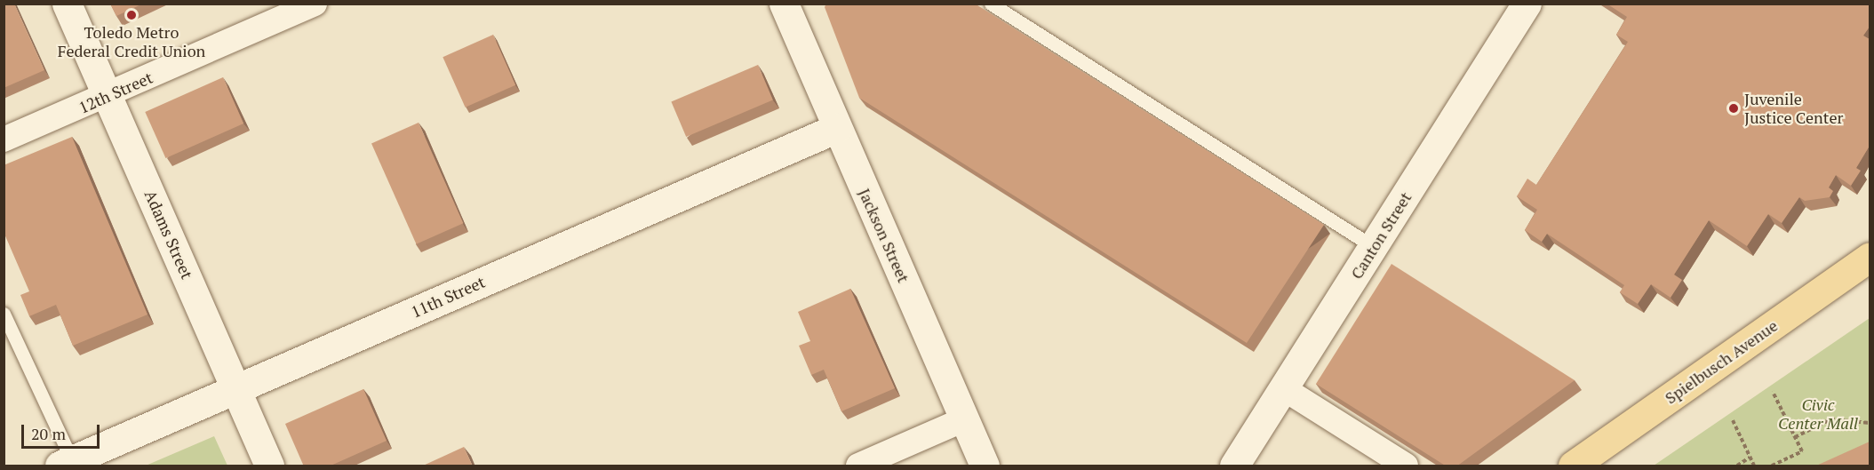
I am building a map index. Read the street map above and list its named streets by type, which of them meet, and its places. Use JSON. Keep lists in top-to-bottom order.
{
  "streets": {
    "main road": ["Spielbusch Avenue"],
    "street": [
      "12th Street",
      "Adams Street",
      "Jackson Street",
      "Canton Street",
      "11th Street"
    ]
  },
  "crossings": [
    ["12th Street", "Adams Street"],
    ["Adams Street", "11th Street"],
    ["Jackson Street", "11th Street"]
  ],
  "parks": ["Civic Center Mall"],
  "places": ["Toledo Metro Federal Credit Union", "Juvenile Justice Center"],
  "scale_bar": "20 m"
}
